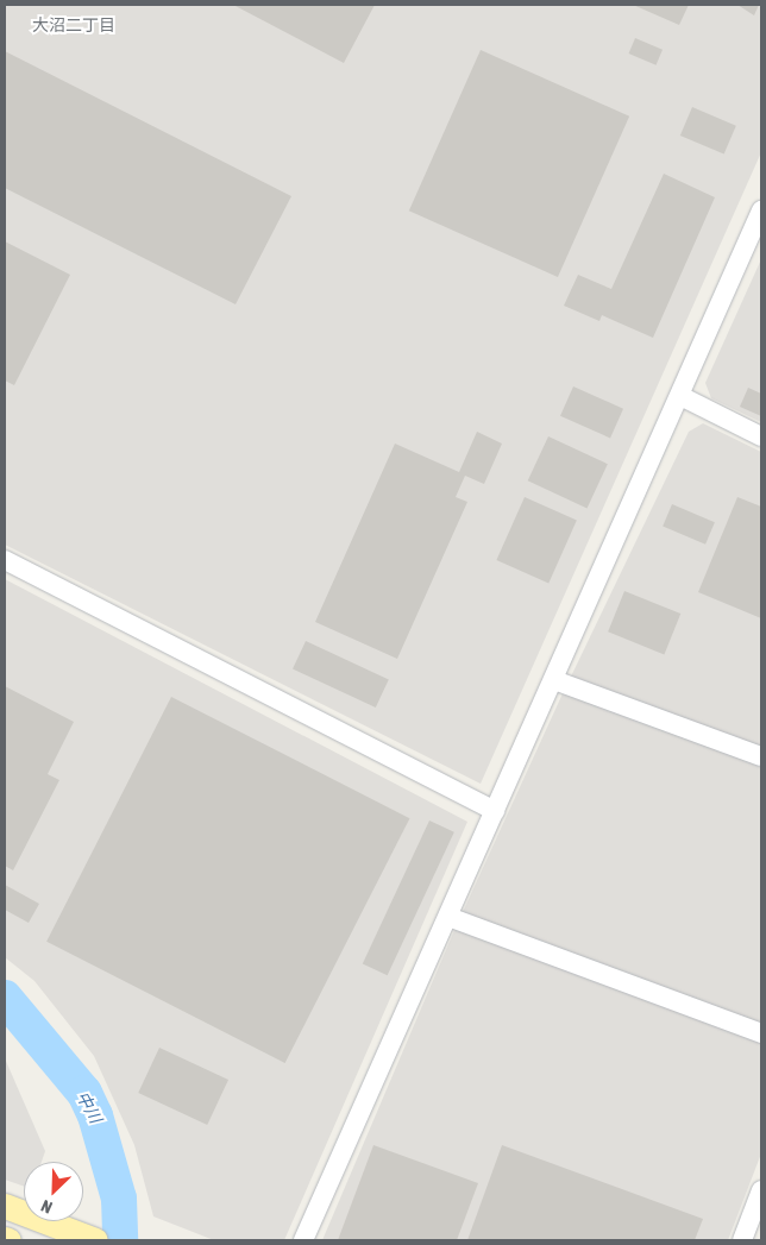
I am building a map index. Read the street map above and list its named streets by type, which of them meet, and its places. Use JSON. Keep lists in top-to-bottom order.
{
  "districts": ["大沼二丁目"],
  "water": ["中川"],
  "north": "bottom left"
}
